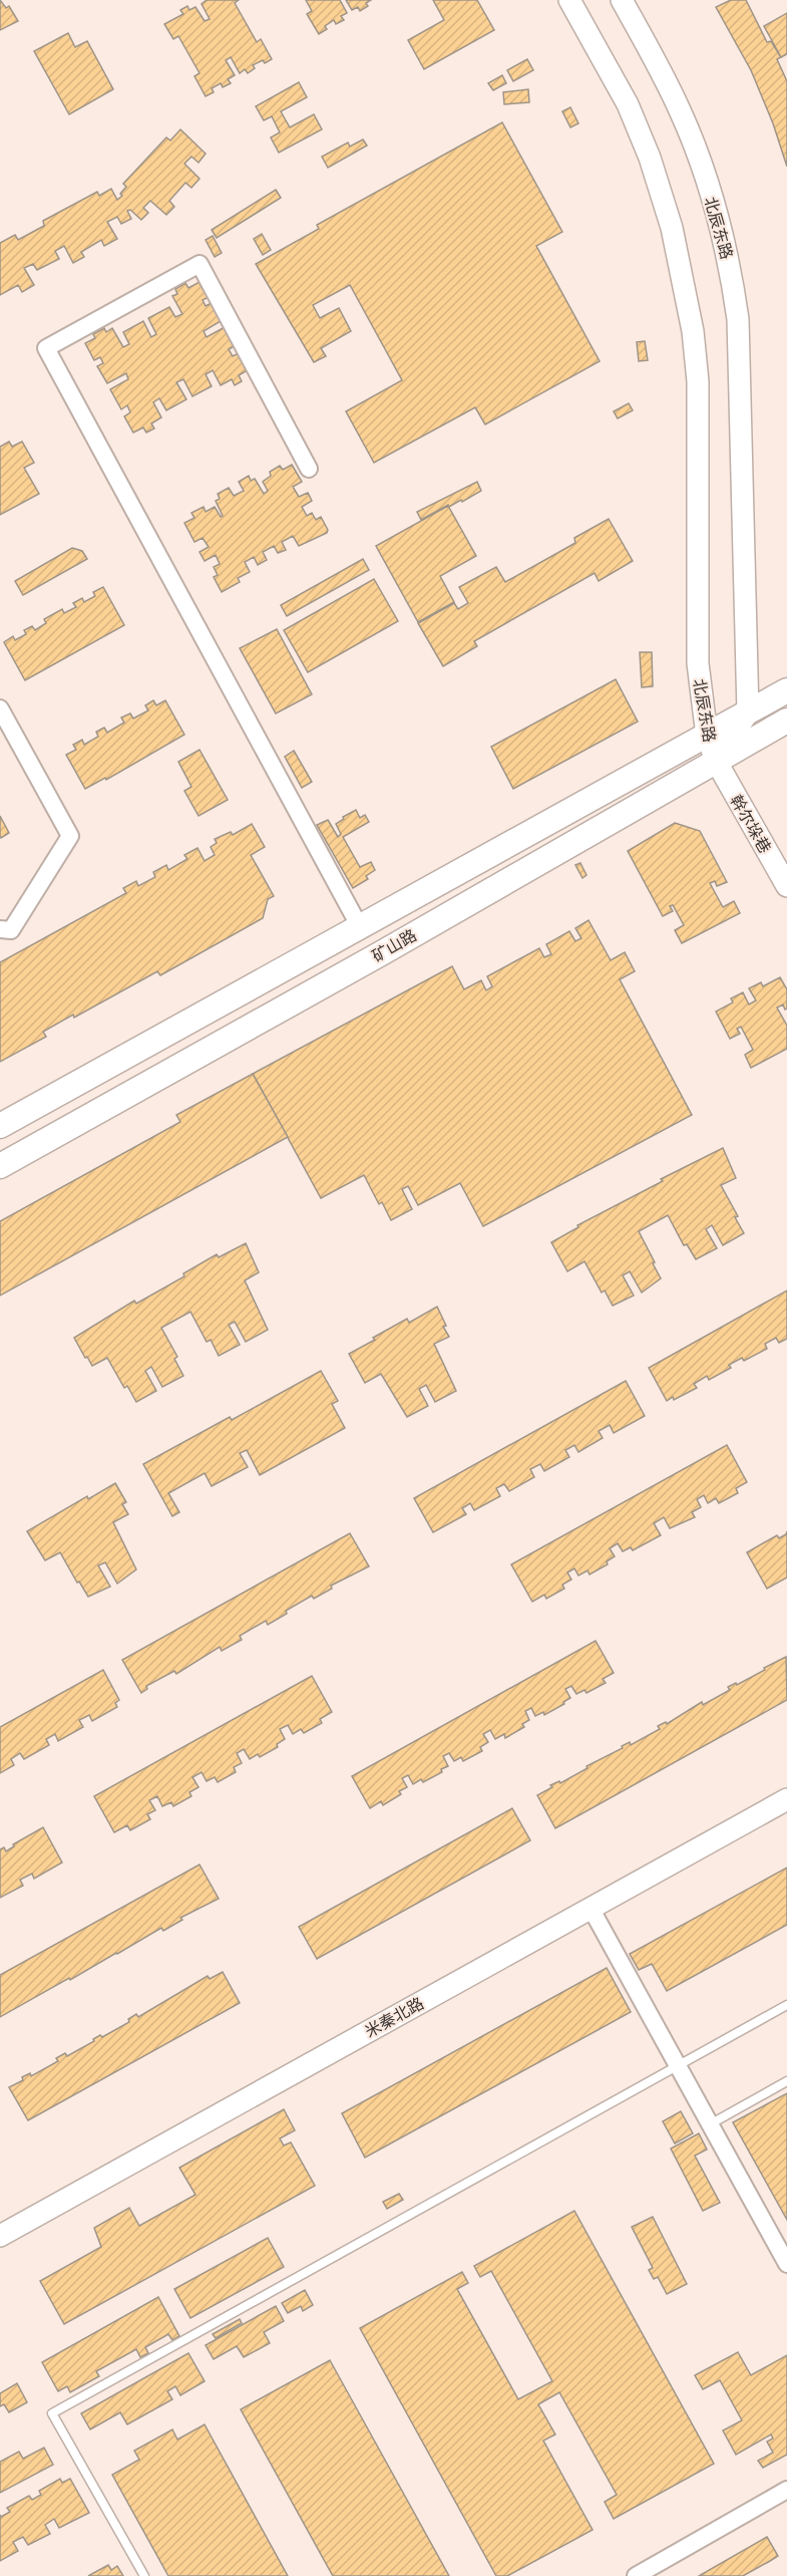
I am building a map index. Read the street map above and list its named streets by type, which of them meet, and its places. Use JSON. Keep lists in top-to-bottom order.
{
  "streets": {
    "main road": ["矿山路"],
    "street": ["北辰东路", "幹尔垛巷", "米秦北路"]
  },
  "crossings": [
    ["北辰东路", "幹尔垛巷"],
    ["北辰东路", "矿山路"],
    ["幹尔垛巷", "矿山路"]
  ]
}
